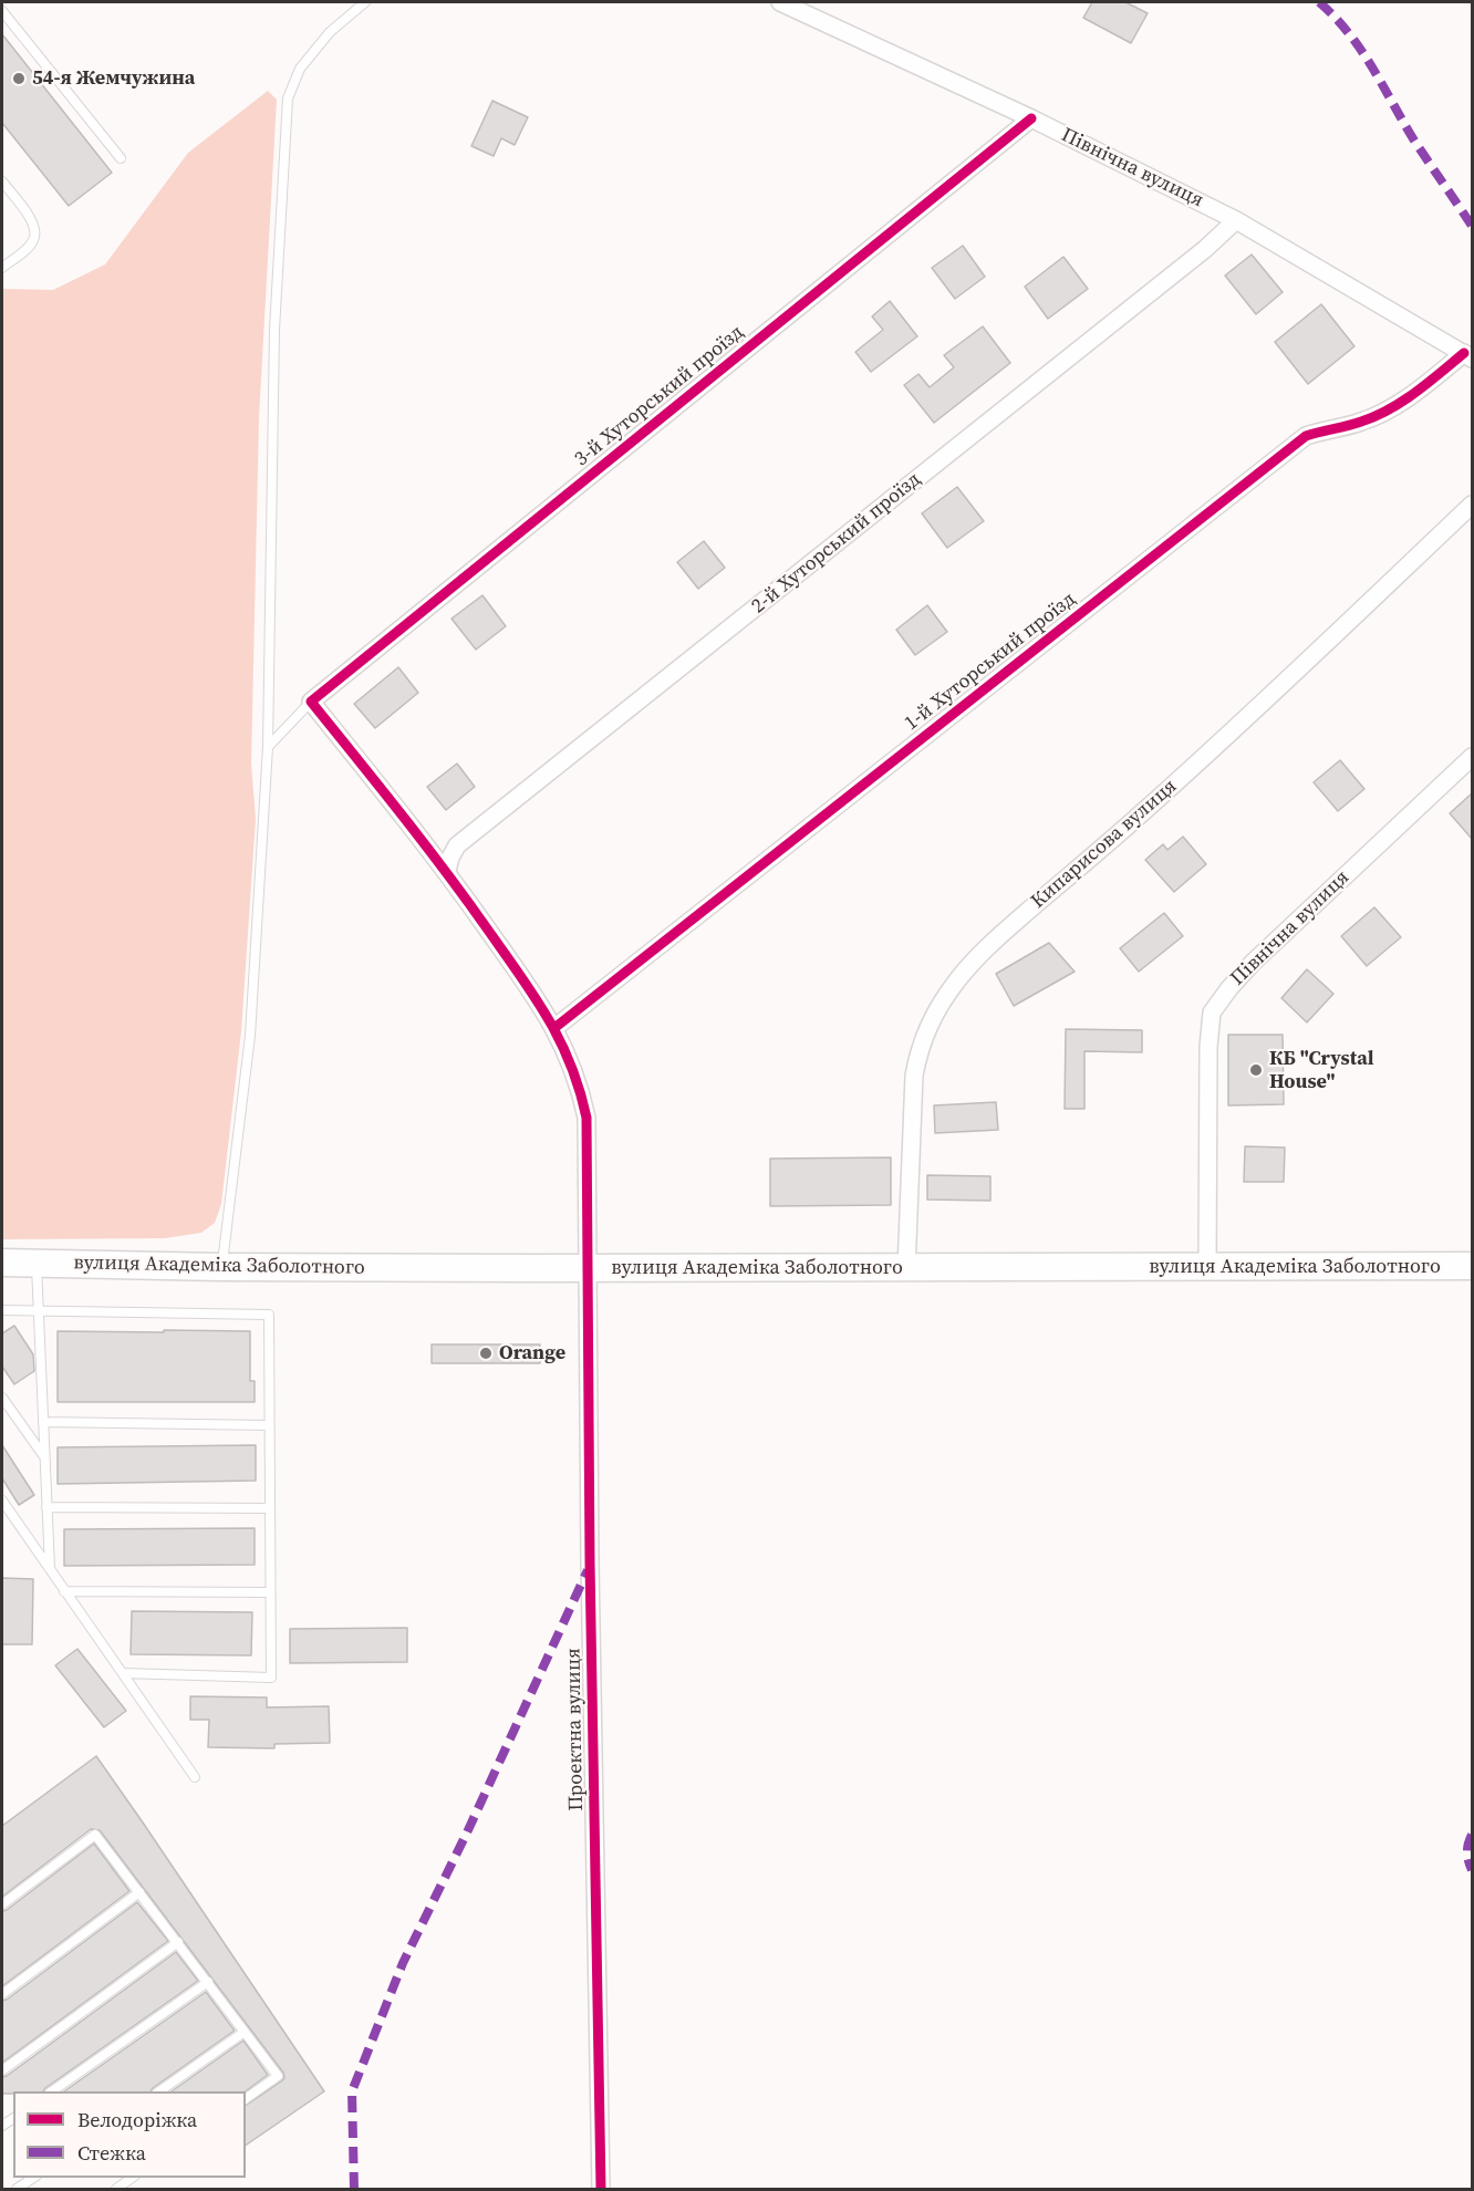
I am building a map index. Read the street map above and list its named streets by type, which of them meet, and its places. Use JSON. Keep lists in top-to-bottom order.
{
  "streets": {
    "main road": ["вулиця Академіка Заболотного"],
    "street": [
      "Північна вулиця",
      "3-й Хуторський проїзд",
      "2-й Хуторський проїзд",
      "1-й Хуторський проїзд",
      "Кипарисова вулиця",
      "Проектна вулиця"
    ]
  },
  "crossings": [
    ["Північна вулиця", "3-й Хуторський проїзд"],
    ["Північна вулиця", "2-й Хуторський проїзд"],
    ["Північна вулиця", "1-й Хуторський проїзд"],
    ["Північна вулиця", "вулиця Академіка Заболотного"],
    ["3-й Хуторський проїзд", "Проектна вулиця"],
    ["2-й Хуторський проїзд", "Проектна вулиця"],
    ["1-й Хуторський проїзд", "Проектна вулиця"],
    ["Кипарисова вулиця", "вулиця Академіка Заболотного"],
    ["вулиця Академіка Заболотного", "Проектна вулиця"]
  ],
  "places": ["54-я Жемчужина", "КБ \"Crystal House\"", "Orange"],
  "legend": ["Велодоріжка", "Стежка"]
}
